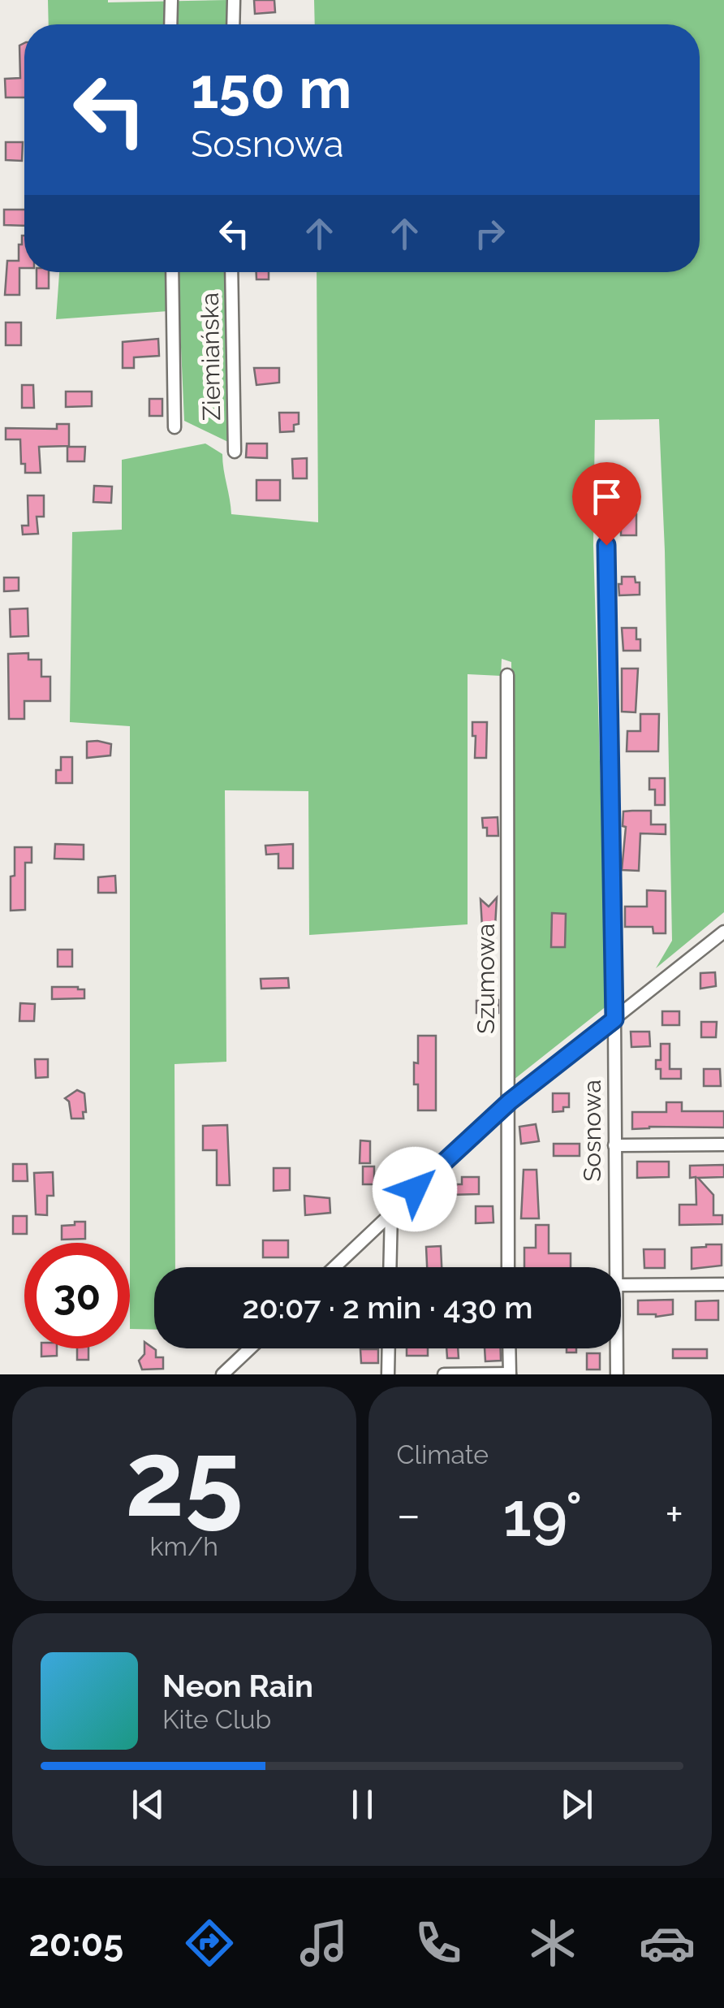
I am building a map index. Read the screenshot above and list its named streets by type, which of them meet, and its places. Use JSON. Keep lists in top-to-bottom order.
{
  "streets": {
    "street": ["Ziemiańska", "Szumowa", "Sosnowa"]
  },
  "page": {
    "turn": ["150 m", "Sosnowa"],
    "limit": "30",
    "trip": "20:07 · 2 min · 430 m",
    "tile": [
      ["25", "km/h"],
      "Climate"
    ],
    "heat": ["−", "19°", "+"],
    "song": ["Neon Rain", "Kite Club"],
    "tabs": "20:05"
  }
}
